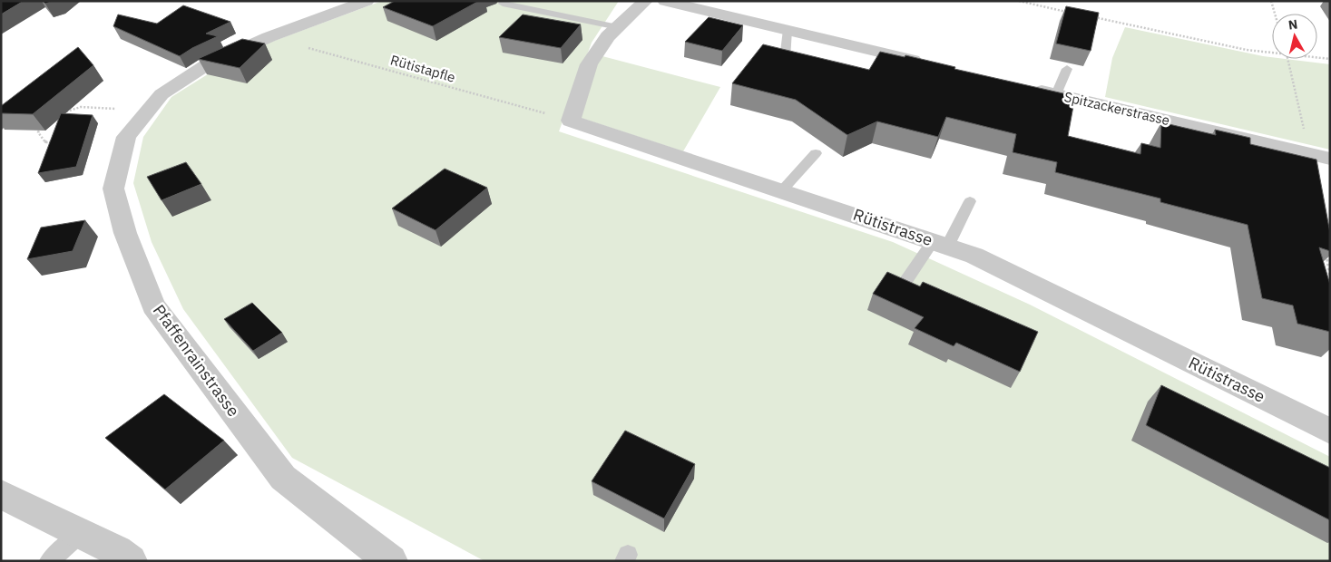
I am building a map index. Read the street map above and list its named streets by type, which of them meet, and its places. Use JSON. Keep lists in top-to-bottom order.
{
  "streets": {
    "street": ["Spitzackerstrasse", "Rütistrasse", "Pfaffenrainstrasse"],
    "path": ["Rütistapfle"]
  },
  "crossings": [
    ["Rütistapfle", "Rütistrasse"],
    ["Rütistapfle", "Pfaffenrainstrasse"]
  ],
  "north": "top"
}
